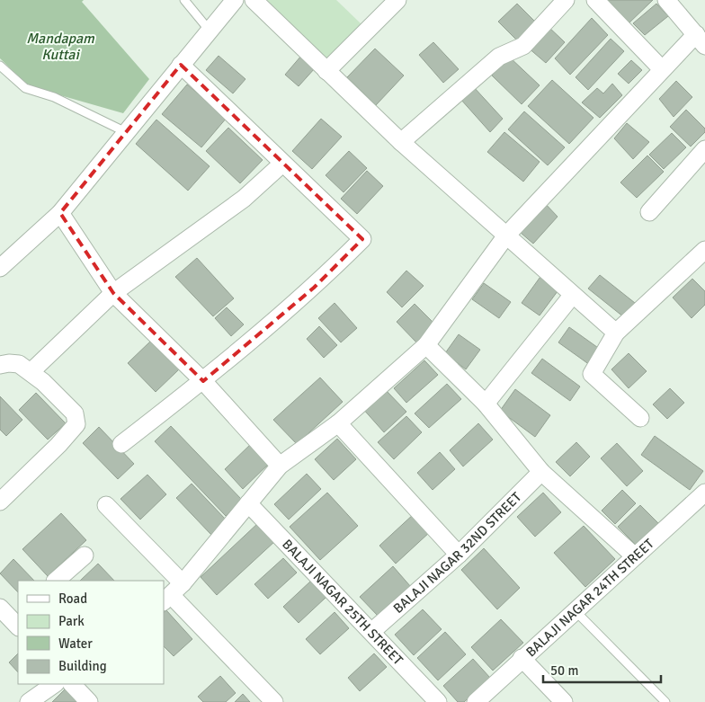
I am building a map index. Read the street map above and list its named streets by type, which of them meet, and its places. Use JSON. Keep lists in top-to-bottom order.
{
  "streets": {
    "street": ["BALAJI NAGAR 32ND STREET", "BALAJI NAGAR 24TH STREET", "BALAJI NAGAR 25TH STREET"]
  },
  "crossings": [
    ["BALAJI NAGAR 32ND STREET", "BALAJI NAGAR 25TH STREET"]
  ],
  "water": ["Mandapam Kuttai"],
  "legend": [
    "Road",
    "Park",
    "Water",
    "Building"
  ],
  "scale_bar": "50 m"
}
